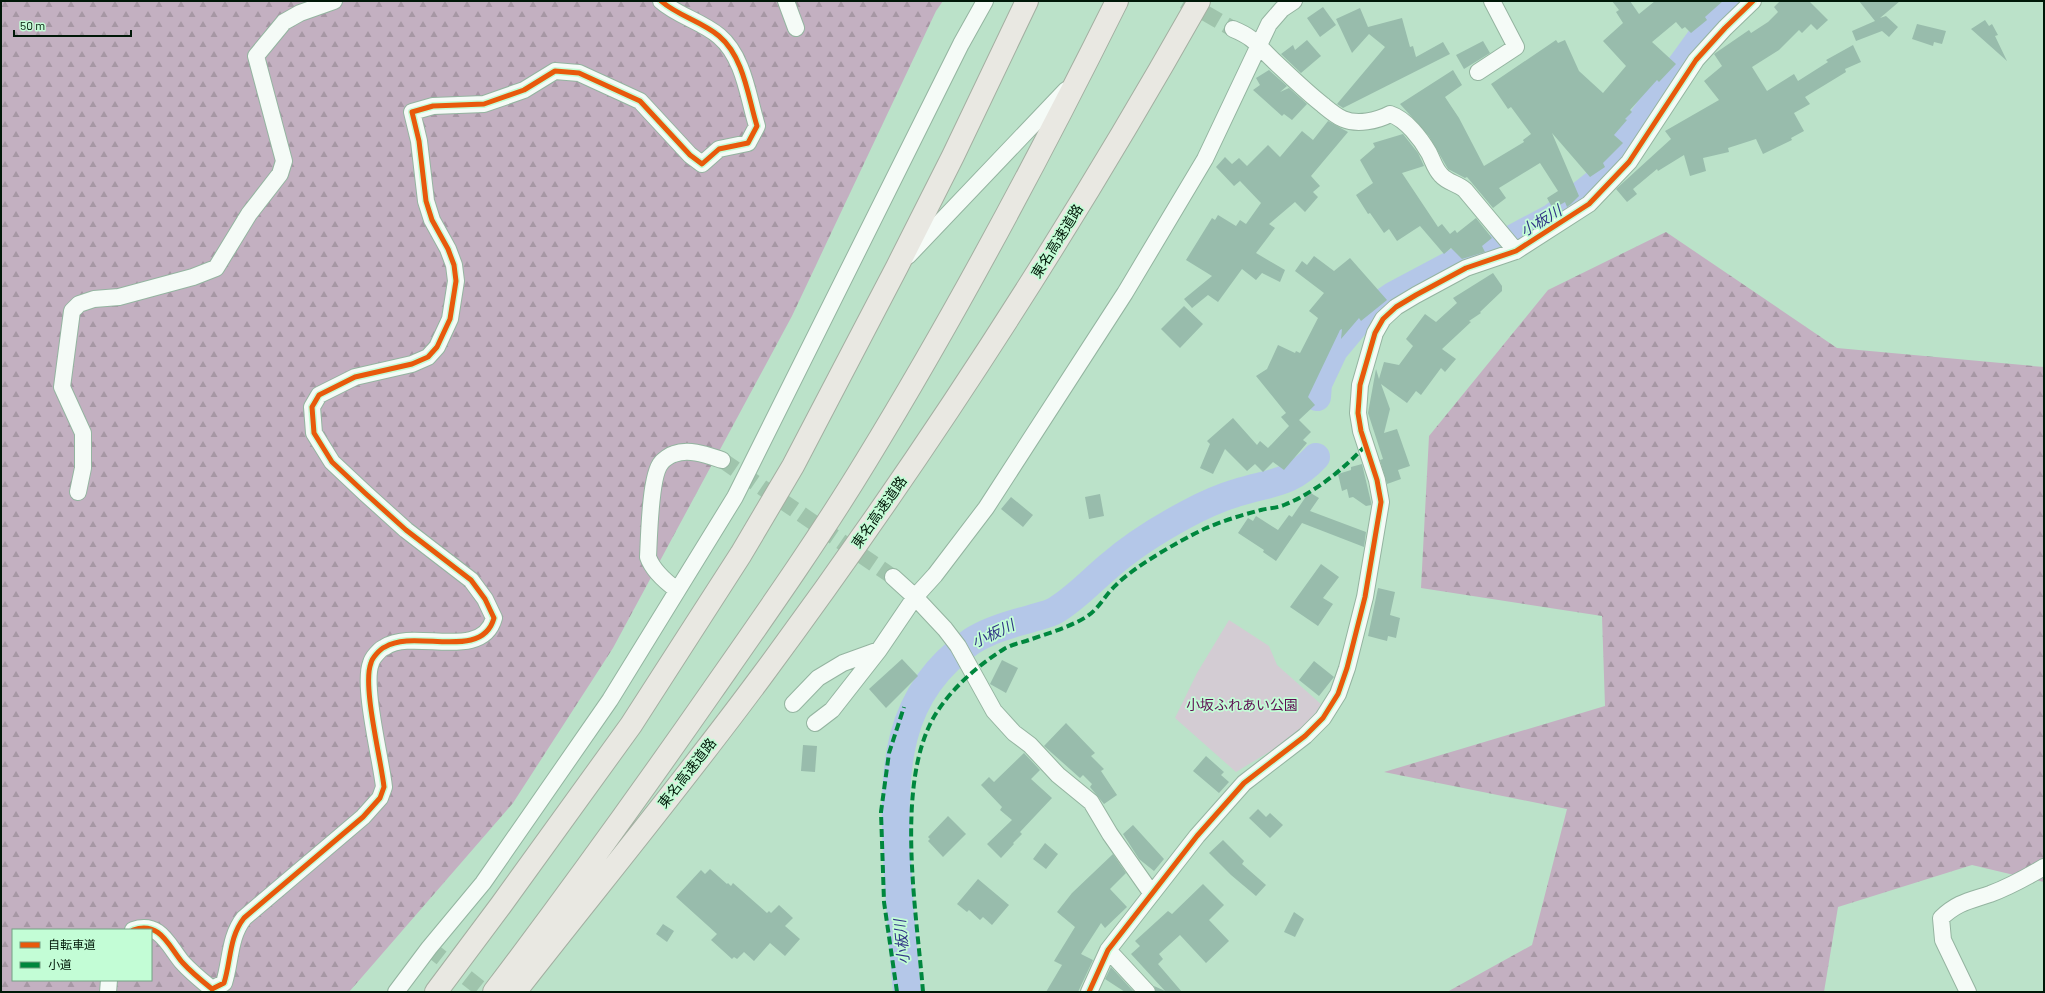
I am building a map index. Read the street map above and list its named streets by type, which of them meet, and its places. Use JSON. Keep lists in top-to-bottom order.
{
  "streets": {
    "highway": ["東名高速道路"]
  },
  "water": ["小板川"],
  "parks": ["小坂ふれあい公園"],
  "legend": ["自転車道", "小道"],
  "scale_bar": "50 m"
}
